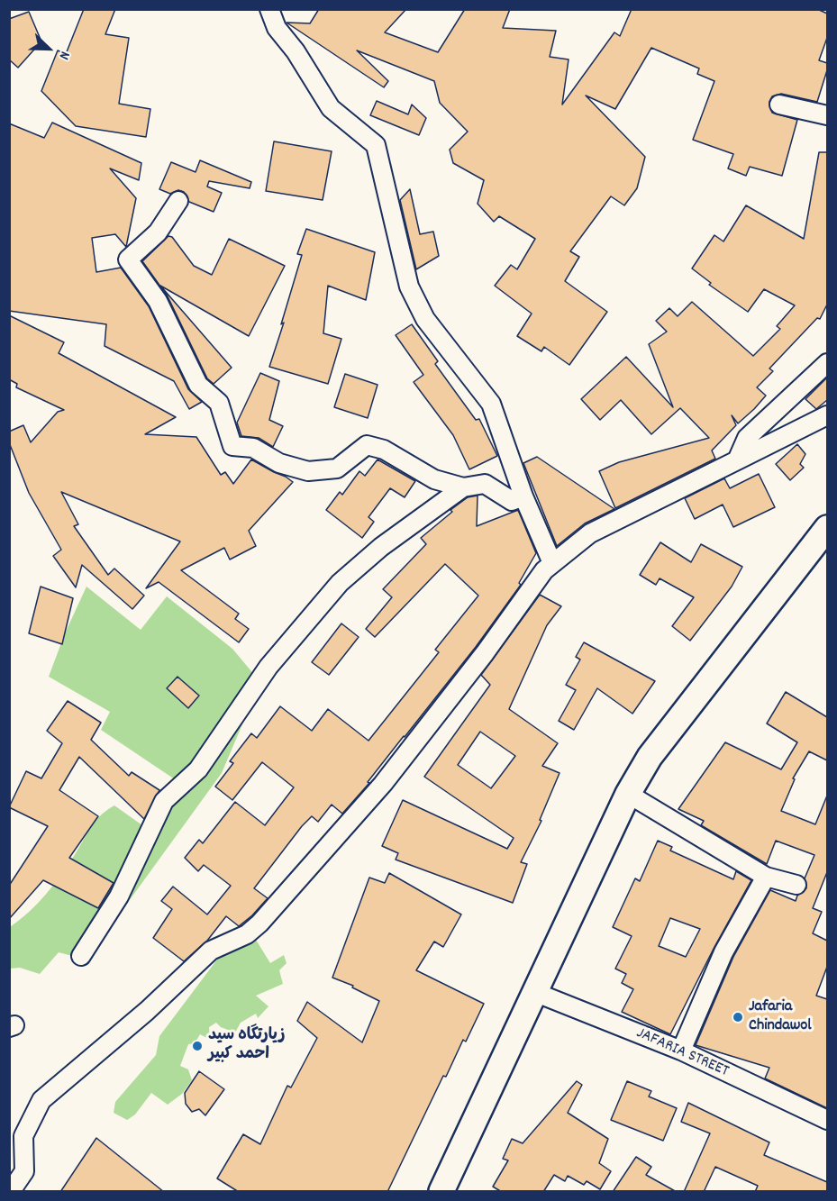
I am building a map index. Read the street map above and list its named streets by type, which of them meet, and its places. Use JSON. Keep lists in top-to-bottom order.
{
  "streets": {
    "street": ["JAFARIA STREET"]
  },
  "places": ["Jafaria Chindawol", "زیارتگاه سید احمد کبیر"],
  "north": "bottom right"
}
